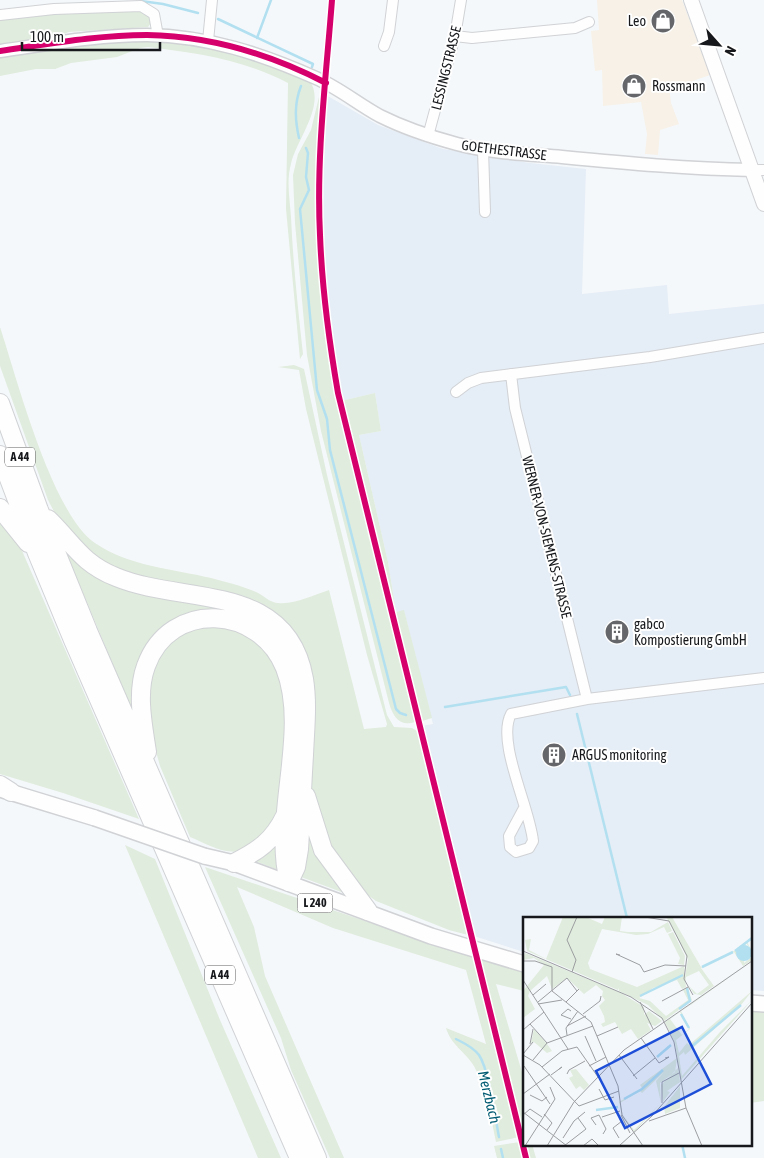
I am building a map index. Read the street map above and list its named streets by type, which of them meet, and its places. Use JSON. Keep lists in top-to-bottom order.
{
  "streets": {
    "highway": ["A 44"],
    "main road": ["L 240"],
    "street": ["LESSINGSTRASSE", "GOETHESTRASSE", "WERNER-VON-SIEMENS-STRASSE"]
  },
  "crossings": [
    ["LESSINGSTRASSE", "GOETHESTRASSE"]
  ],
  "water": ["Merzbach"],
  "places": {
    "shop": ["Leo", "Rossmann"],
    "building": ["gabco Kompostierung GmbH", "ARGUS monitoring"]
  },
  "scale_bar": "100 m",
  "north": "bottom right"
}
